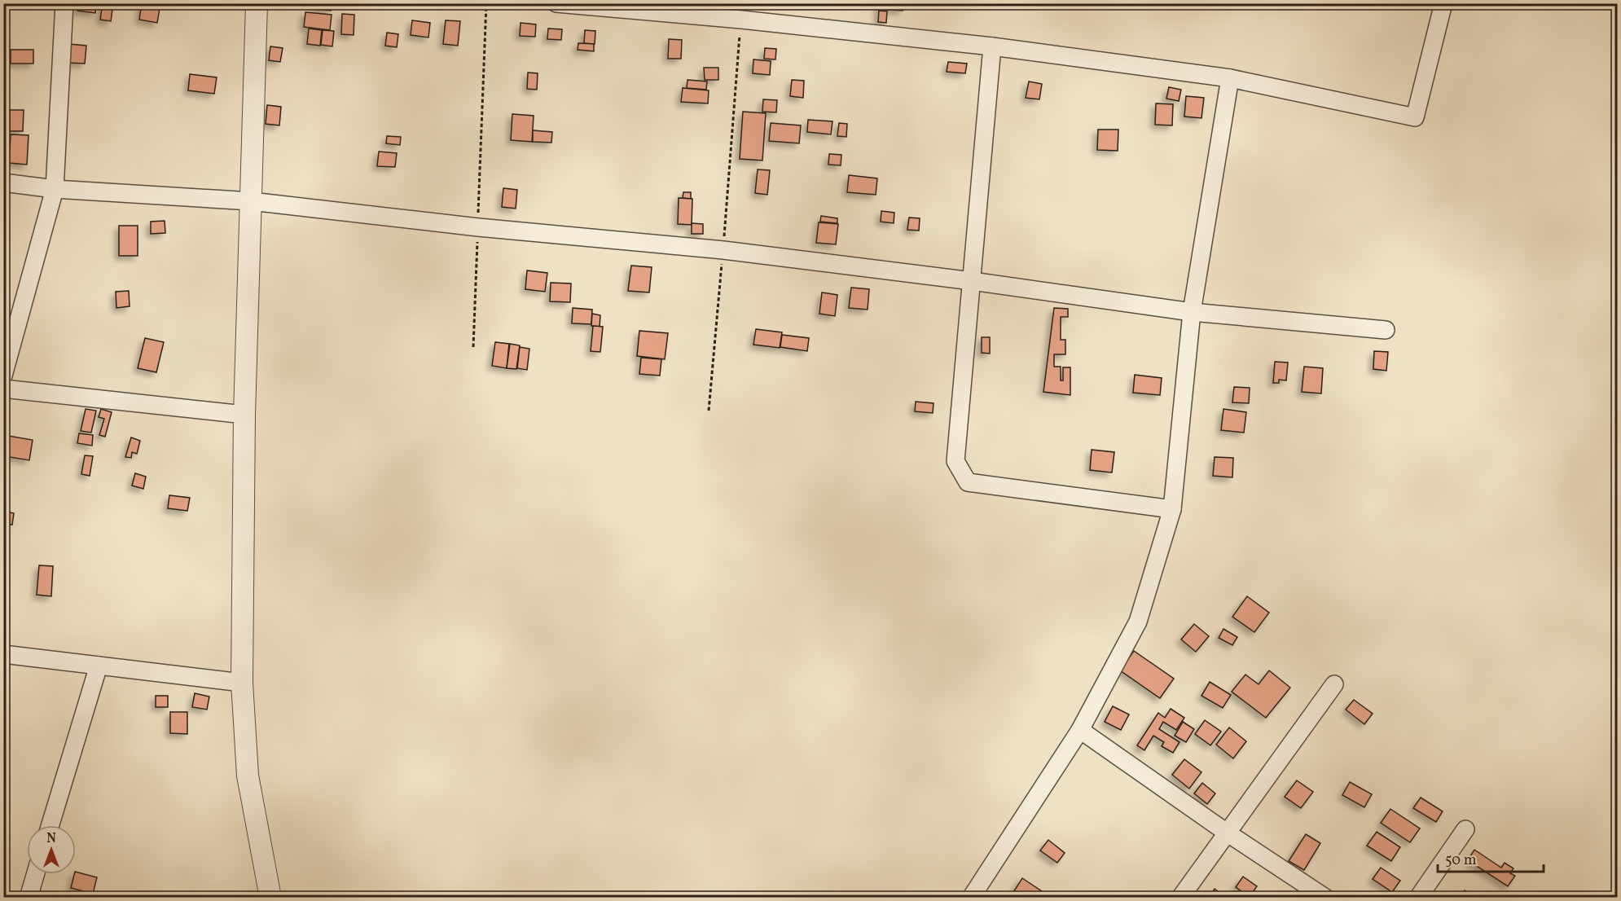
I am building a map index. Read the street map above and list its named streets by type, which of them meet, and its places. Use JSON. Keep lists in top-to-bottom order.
{
  "scale_bar": "50 m",
  "north": "top"
}
